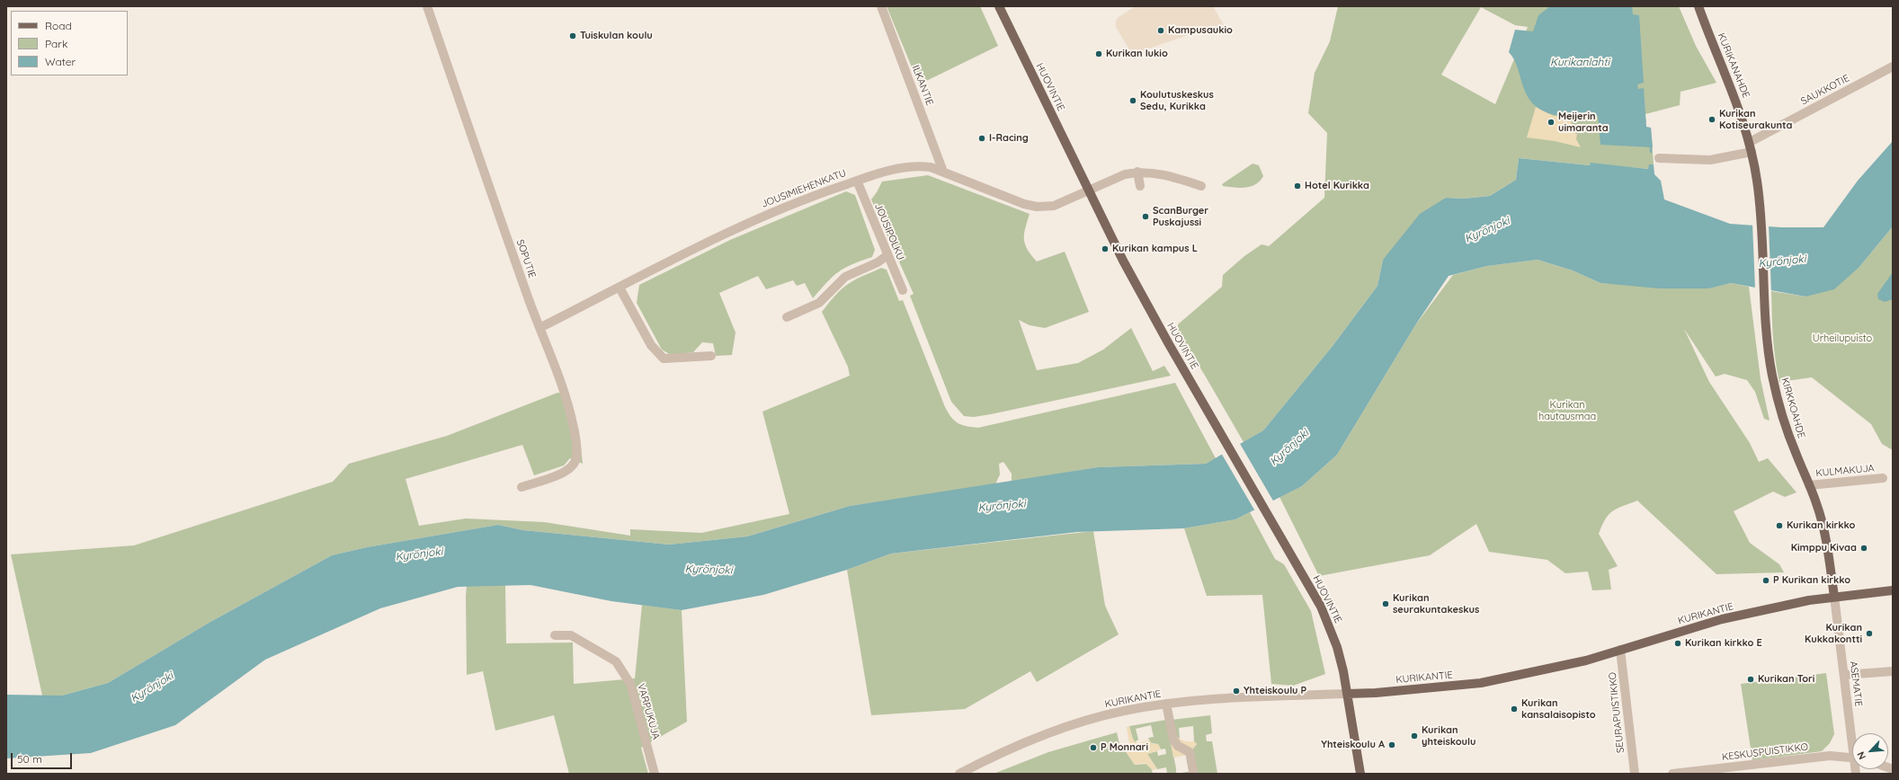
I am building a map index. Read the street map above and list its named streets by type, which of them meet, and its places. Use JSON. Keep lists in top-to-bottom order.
{
  "streets": {
    "main road": [
      "KURIKANAHDE",
      "HUOVINTIE",
      "KIRKKOAHDE",
      "KURIKANTIE"
    ],
    "street": [
      "ILKANTIE",
      "SAUKKOTIE",
      "JOUSIMIEHENKATU",
      "JOUSIPOLKU",
      "SOPUTIE",
      "KULMAKUJA",
      "ASEMATIE",
      "VARPUKUJA",
      "SEURAPUISTIKKO",
      "KESKUSPUISTIKKO"
    ]
  },
  "crossings": [
    ["KURIKANAHDE", "SAUKKOTIE"],
    ["KURIKANAHDE", "KIRKKOAHDE"],
    ["ILKANTIE", "JOUSIMIEHENKATU"],
    ["HUOVINTIE", "JOUSIMIEHENKATU"],
    ["HUOVINTIE", "KURIKANTIE"],
    ["JOUSIMIEHENKATU", "JOUSIPOLKU"],
    ["JOUSIMIEHENKATU", "SOPUTIE"],
    ["KIRKKOAHDE", "KULMAKUJA"],
    ["KIRKKOAHDE", "KURIKANTIE"],
    ["KIRKKOAHDE", "ASEMATIE"],
    ["KURIKANTIE", "ASEMATIE"],
    ["KURIKANTIE", "SEURAPUISTIKKO"]
  ],
  "water": ["Kurikanlahti", "Kyrönjoki"],
  "parks": ["Urheilupuisto", "Kurikan hautausmaa"],
  "places": [
    "Kampusaukio",
    "Tuiskulan koulu",
    "Kurikan lukio",
    "Koulutuskeskus Sedu, Kurikka",
    "Kurikan Kotiseurakunta",
    "Meijerin uimaranta",
    "I-Racing",
    "Hotel Kurikka",
    "ScanBurger Puskajussi",
    "Kurikan kampus L",
    "Kurikan kirkko",
    "Kimppu Kivaa",
    "P Kurikan kirkko",
    "Kurikan seurakuntakeskus",
    "Kurikan Kukkakontti",
    "Kurikan kirkko E",
    "Kurikan Tori",
    "Yhteiskoulu P",
    "Kurikan kansalaisopisto",
    "Kurikan yhteiskoulu",
    "Yhteiskoulu A",
    "P Monnari"
  ],
  "legend": ["Road", "Park", "Water"],
  "scale_bar": "50 m",
  "north": "bottom left"
}
